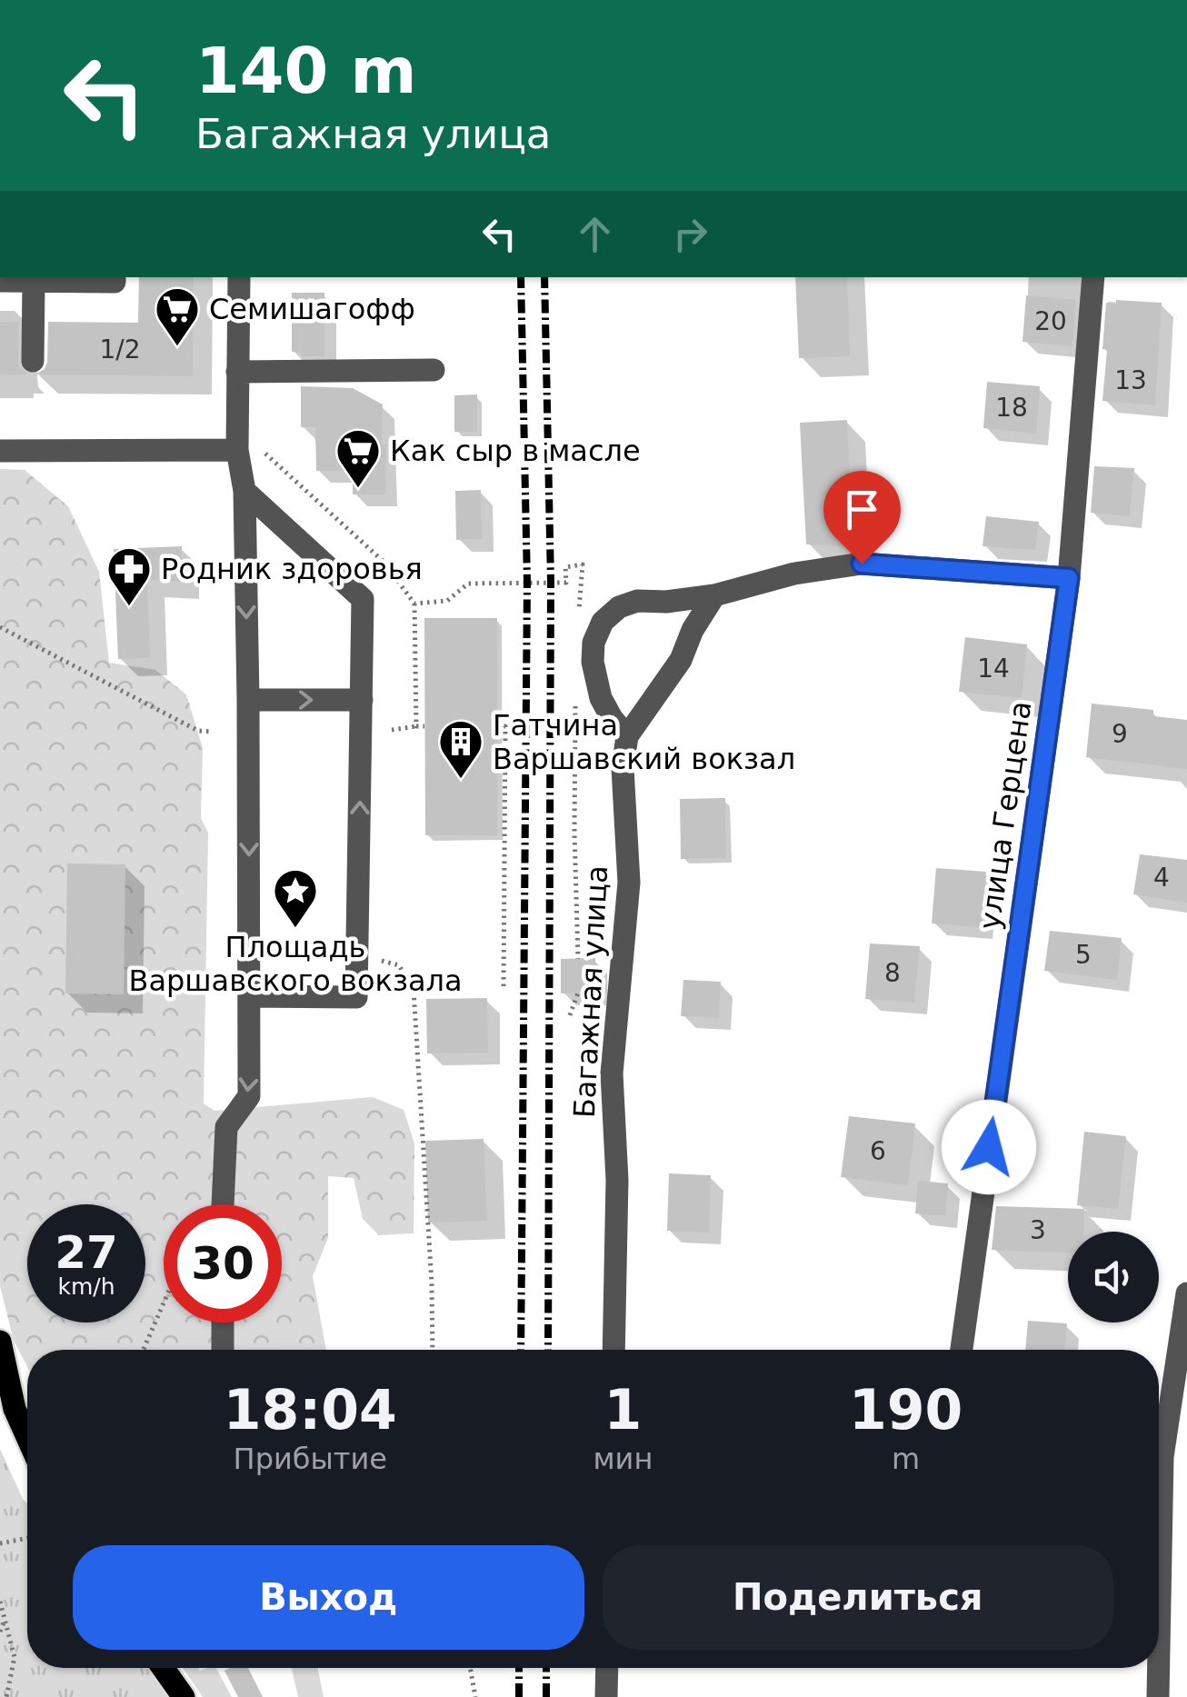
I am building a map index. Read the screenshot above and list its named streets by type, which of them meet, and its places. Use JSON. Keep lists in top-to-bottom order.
{
  "streets": {
    "street": ["улица Герцена", "Багажная улица"]
  },
  "places": {
    "supermarket": ["Семишагофф", "Как сыр в масле"],
    "pharmacy": ["Родник здоровья"],
    "building": ["Гатчина Варшавский вокзал"],
    "place": ["Площадь Варшавского вокзала"]
  },
  "house_numbers": [
    "20",
    "1/2",
    "13",
    "18",
    "14",
    "9",
    "4",
    "5",
    "8",
    "6",
    "3"
  ],
  "page": {
    "turn": ["140 m", "Багажная улица"],
    "speed": "27 km/h",
    "limit": "30",
    "eta": [
      "18:04",
      "Прибытие",
      "1",
      "мин",
      "190",
      "m"
    ],
    "buttons": ["Выход", "Поделиться"]
  }
}
